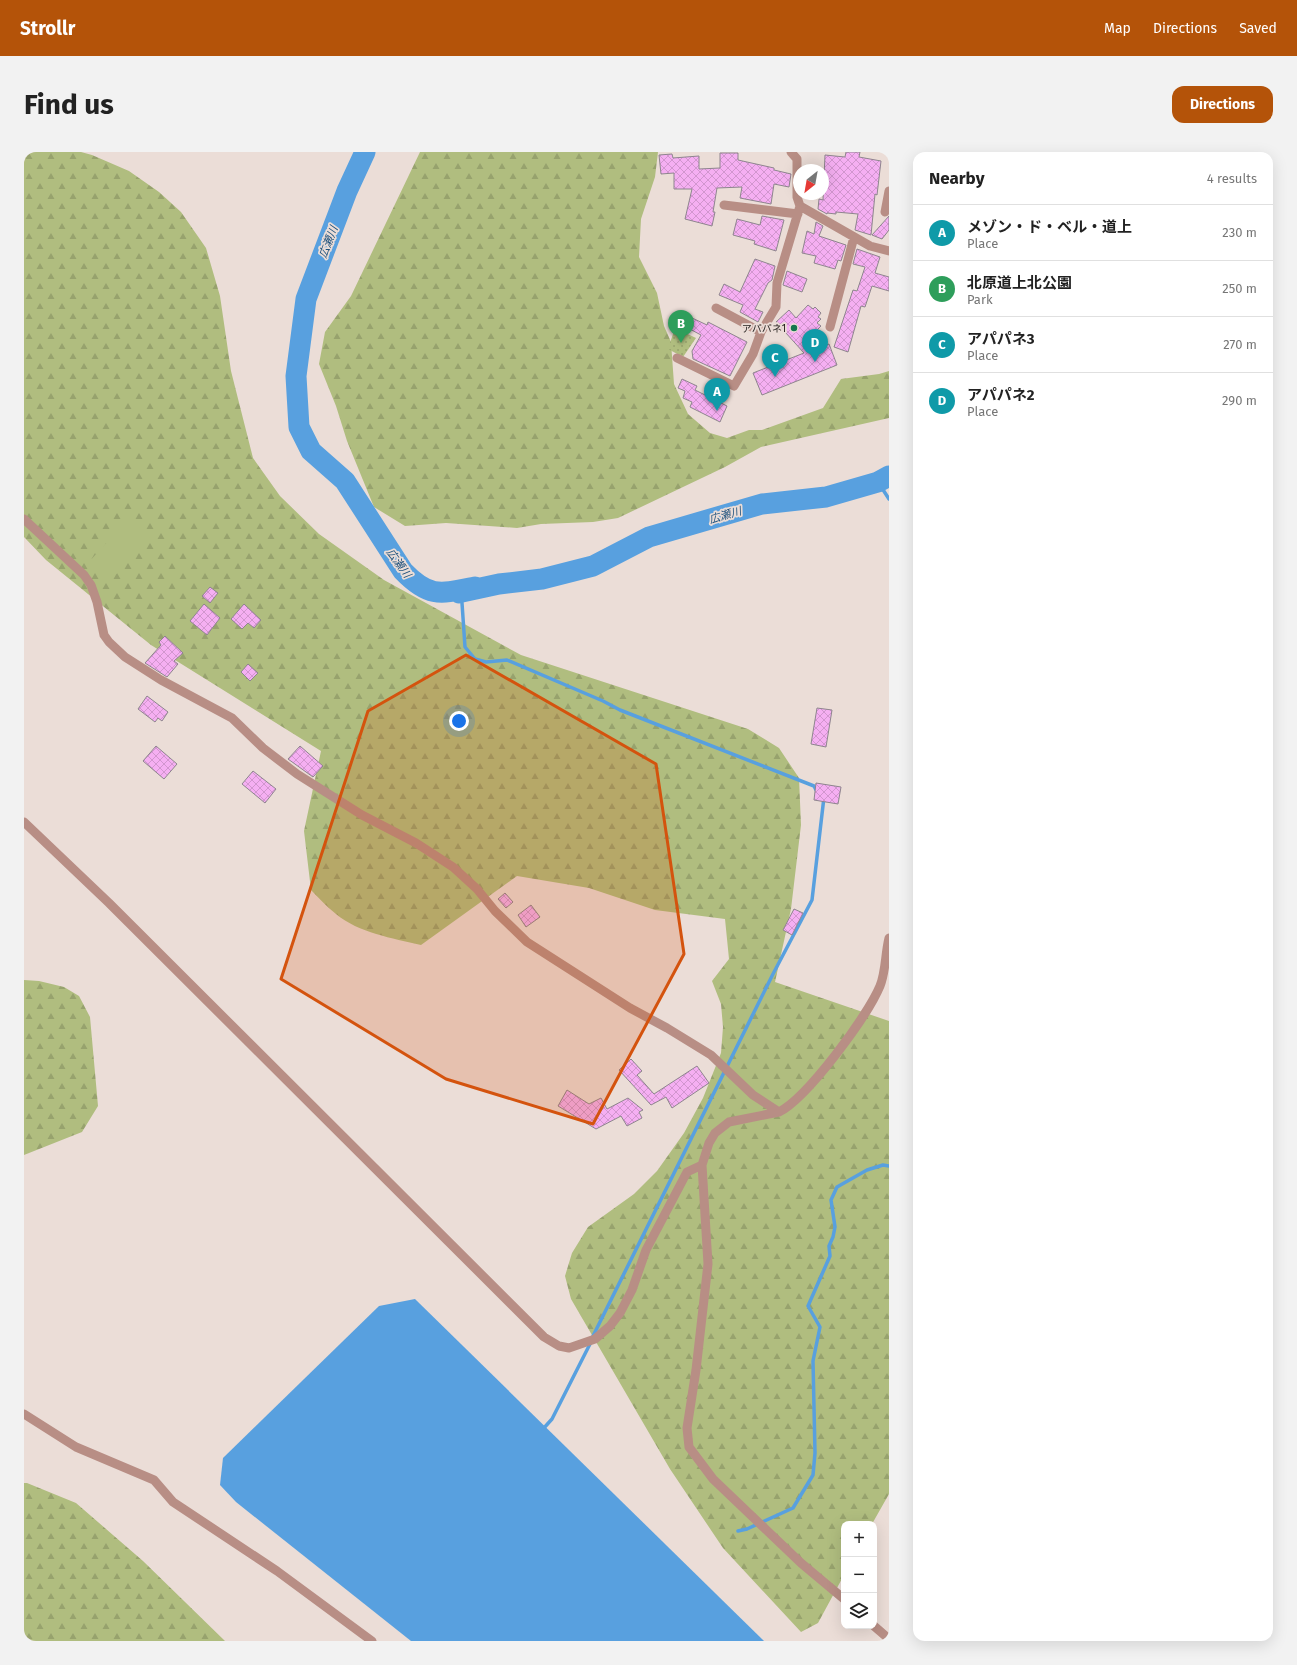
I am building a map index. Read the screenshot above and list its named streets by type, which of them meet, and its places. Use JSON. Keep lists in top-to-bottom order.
{
  "water": ["広瀬川"],
  "places": ["アパパネ1"],
  "north": "bottom left",
  "page": {
    "header": "Strollr",
    "nav": ["Map", "Directions", "Saved"],
    "buttons": "Directions",
    "title": "Find us",
    "heading": ["Nearby", "4 results"],
    "list": [
      {
        "mark": "A",
        "name": "メゾン・ド・ベル・道上",
        "note": "Place",
        "value": "230 m"
      },
      {
        "mark": "B",
        "name": "北原道上北公園",
        "note": "Park",
        "value": "250 m"
      },
      {
        "mark": "C",
        "name": "アパパネ3",
        "note": "Place",
        "value": "270 m"
      },
      {
        "mark": "D",
        "name": "アパパネ2",
        "note": "Place",
        "value": "290 m"
      }
    ],
    "pins": [
      "B",
      "D",
      "C",
      "A"
    ],
    "map_buttons": ["+", "−"]
  }
}
